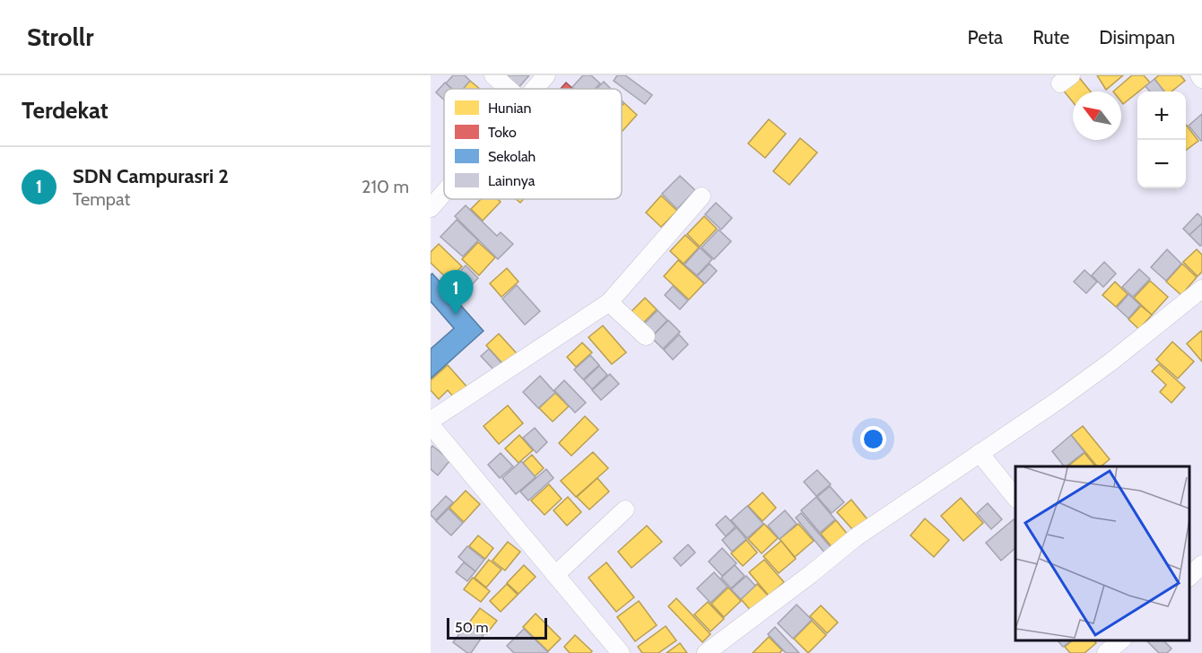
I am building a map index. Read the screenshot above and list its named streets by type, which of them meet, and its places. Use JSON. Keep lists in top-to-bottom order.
{
  "legend": [
    "Hunian",
    "Toko",
    "Sekolah",
    "Lainnya"
  ],
  "scale_bar": "50 m",
  "north": "top left",
  "page": {
    "header": "Strollr",
    "nav": ["Peta", "Rute", "Disimpan"],
    "heading": "Terdekat",
    "map_buttons": ["+", "−"],
    "list": [
      {
        "mark": "1",
        "name": "SDN Campurasri 2",
        "note": "Tempat",
        "value": "210 m"
      }
    ],
    "pins": "1",
    "scale": "50 m"
  }
}
